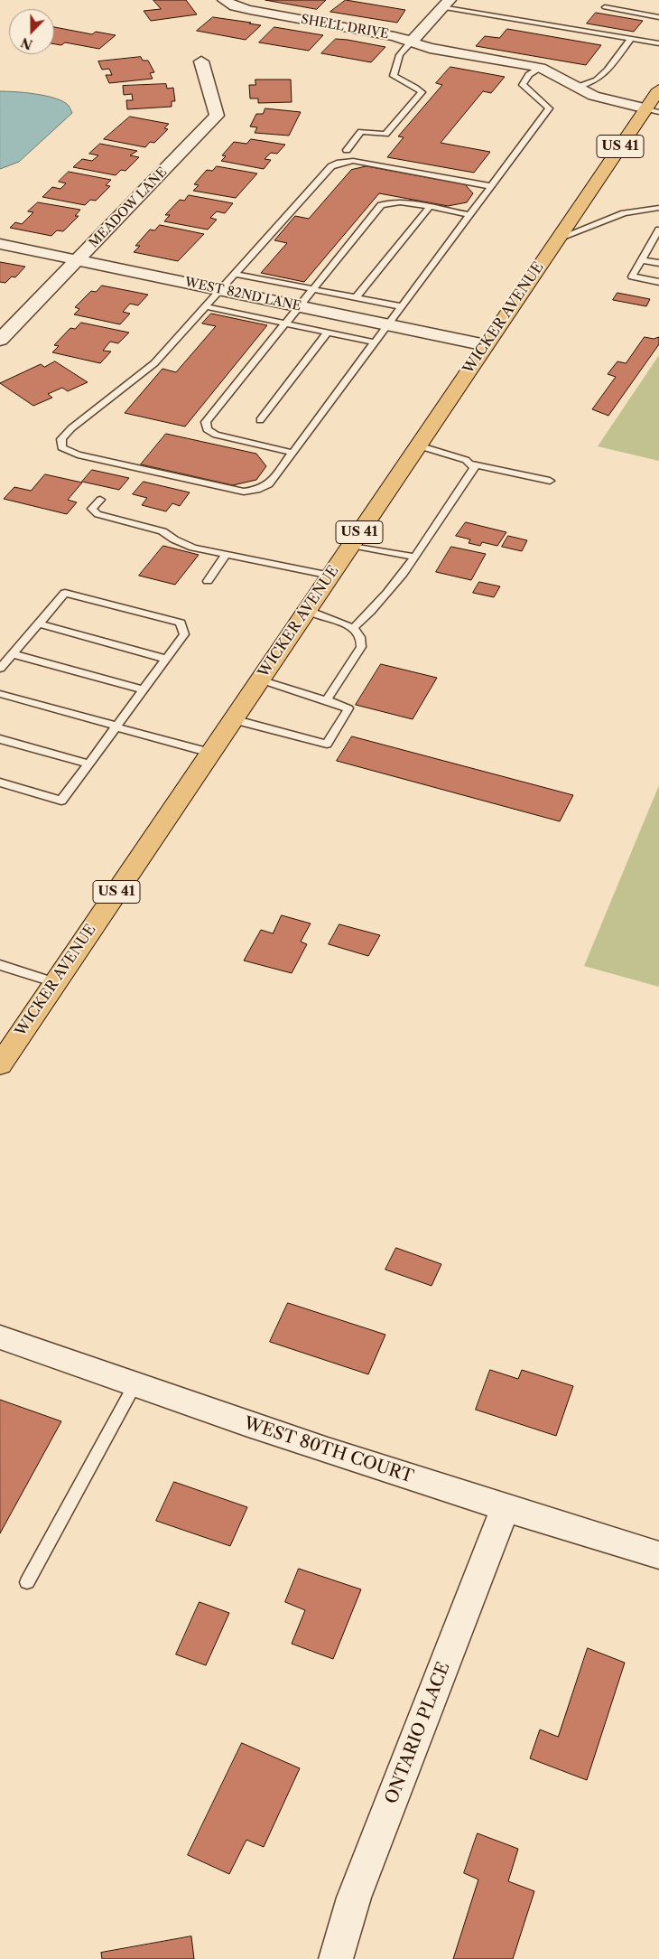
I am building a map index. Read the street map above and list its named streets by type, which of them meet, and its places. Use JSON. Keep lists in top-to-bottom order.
{
  "streets": {
    "highway": ["US 41", "WICKER AVENUE"],
    "street": [
      "SHELL DRIVE",
      "MEADOW LANE",
      "WEST 82ND LANE",
      "WEST 80TH COURT",
      "ONTARIO PLACE"
    ]
  },
  "crossings": [
    ["SHELL DRIVE", "WICKER AVENUE"],
    ["MEADOW LANE", "WEST 82ND LANE"],
    ["WEST 82ND LANE", "WICKER AVENUE"],
    ["WEST 80TH COURT", "ONTARIO PLACE"]
  ],
  "north": "bottom"
}
